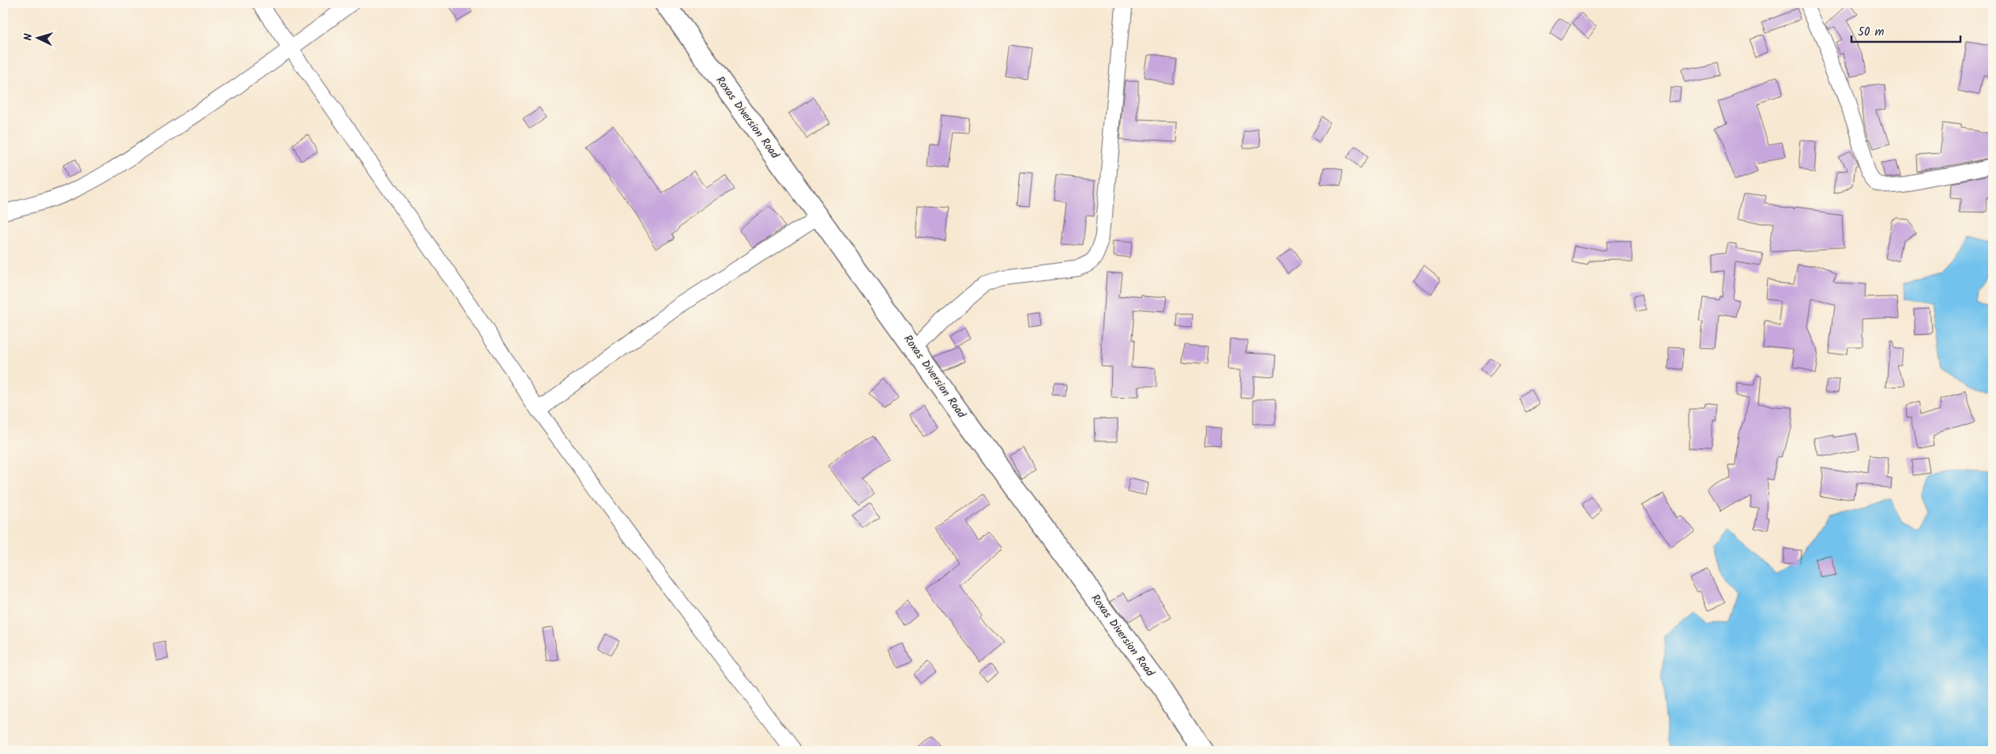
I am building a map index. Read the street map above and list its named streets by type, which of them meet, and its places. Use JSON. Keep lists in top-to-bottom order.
{
  "streets": {
    "main road": ["Roxas Diversion Road"]
  },
  "scale_bar": "50 m",
  "north": "left"
}
